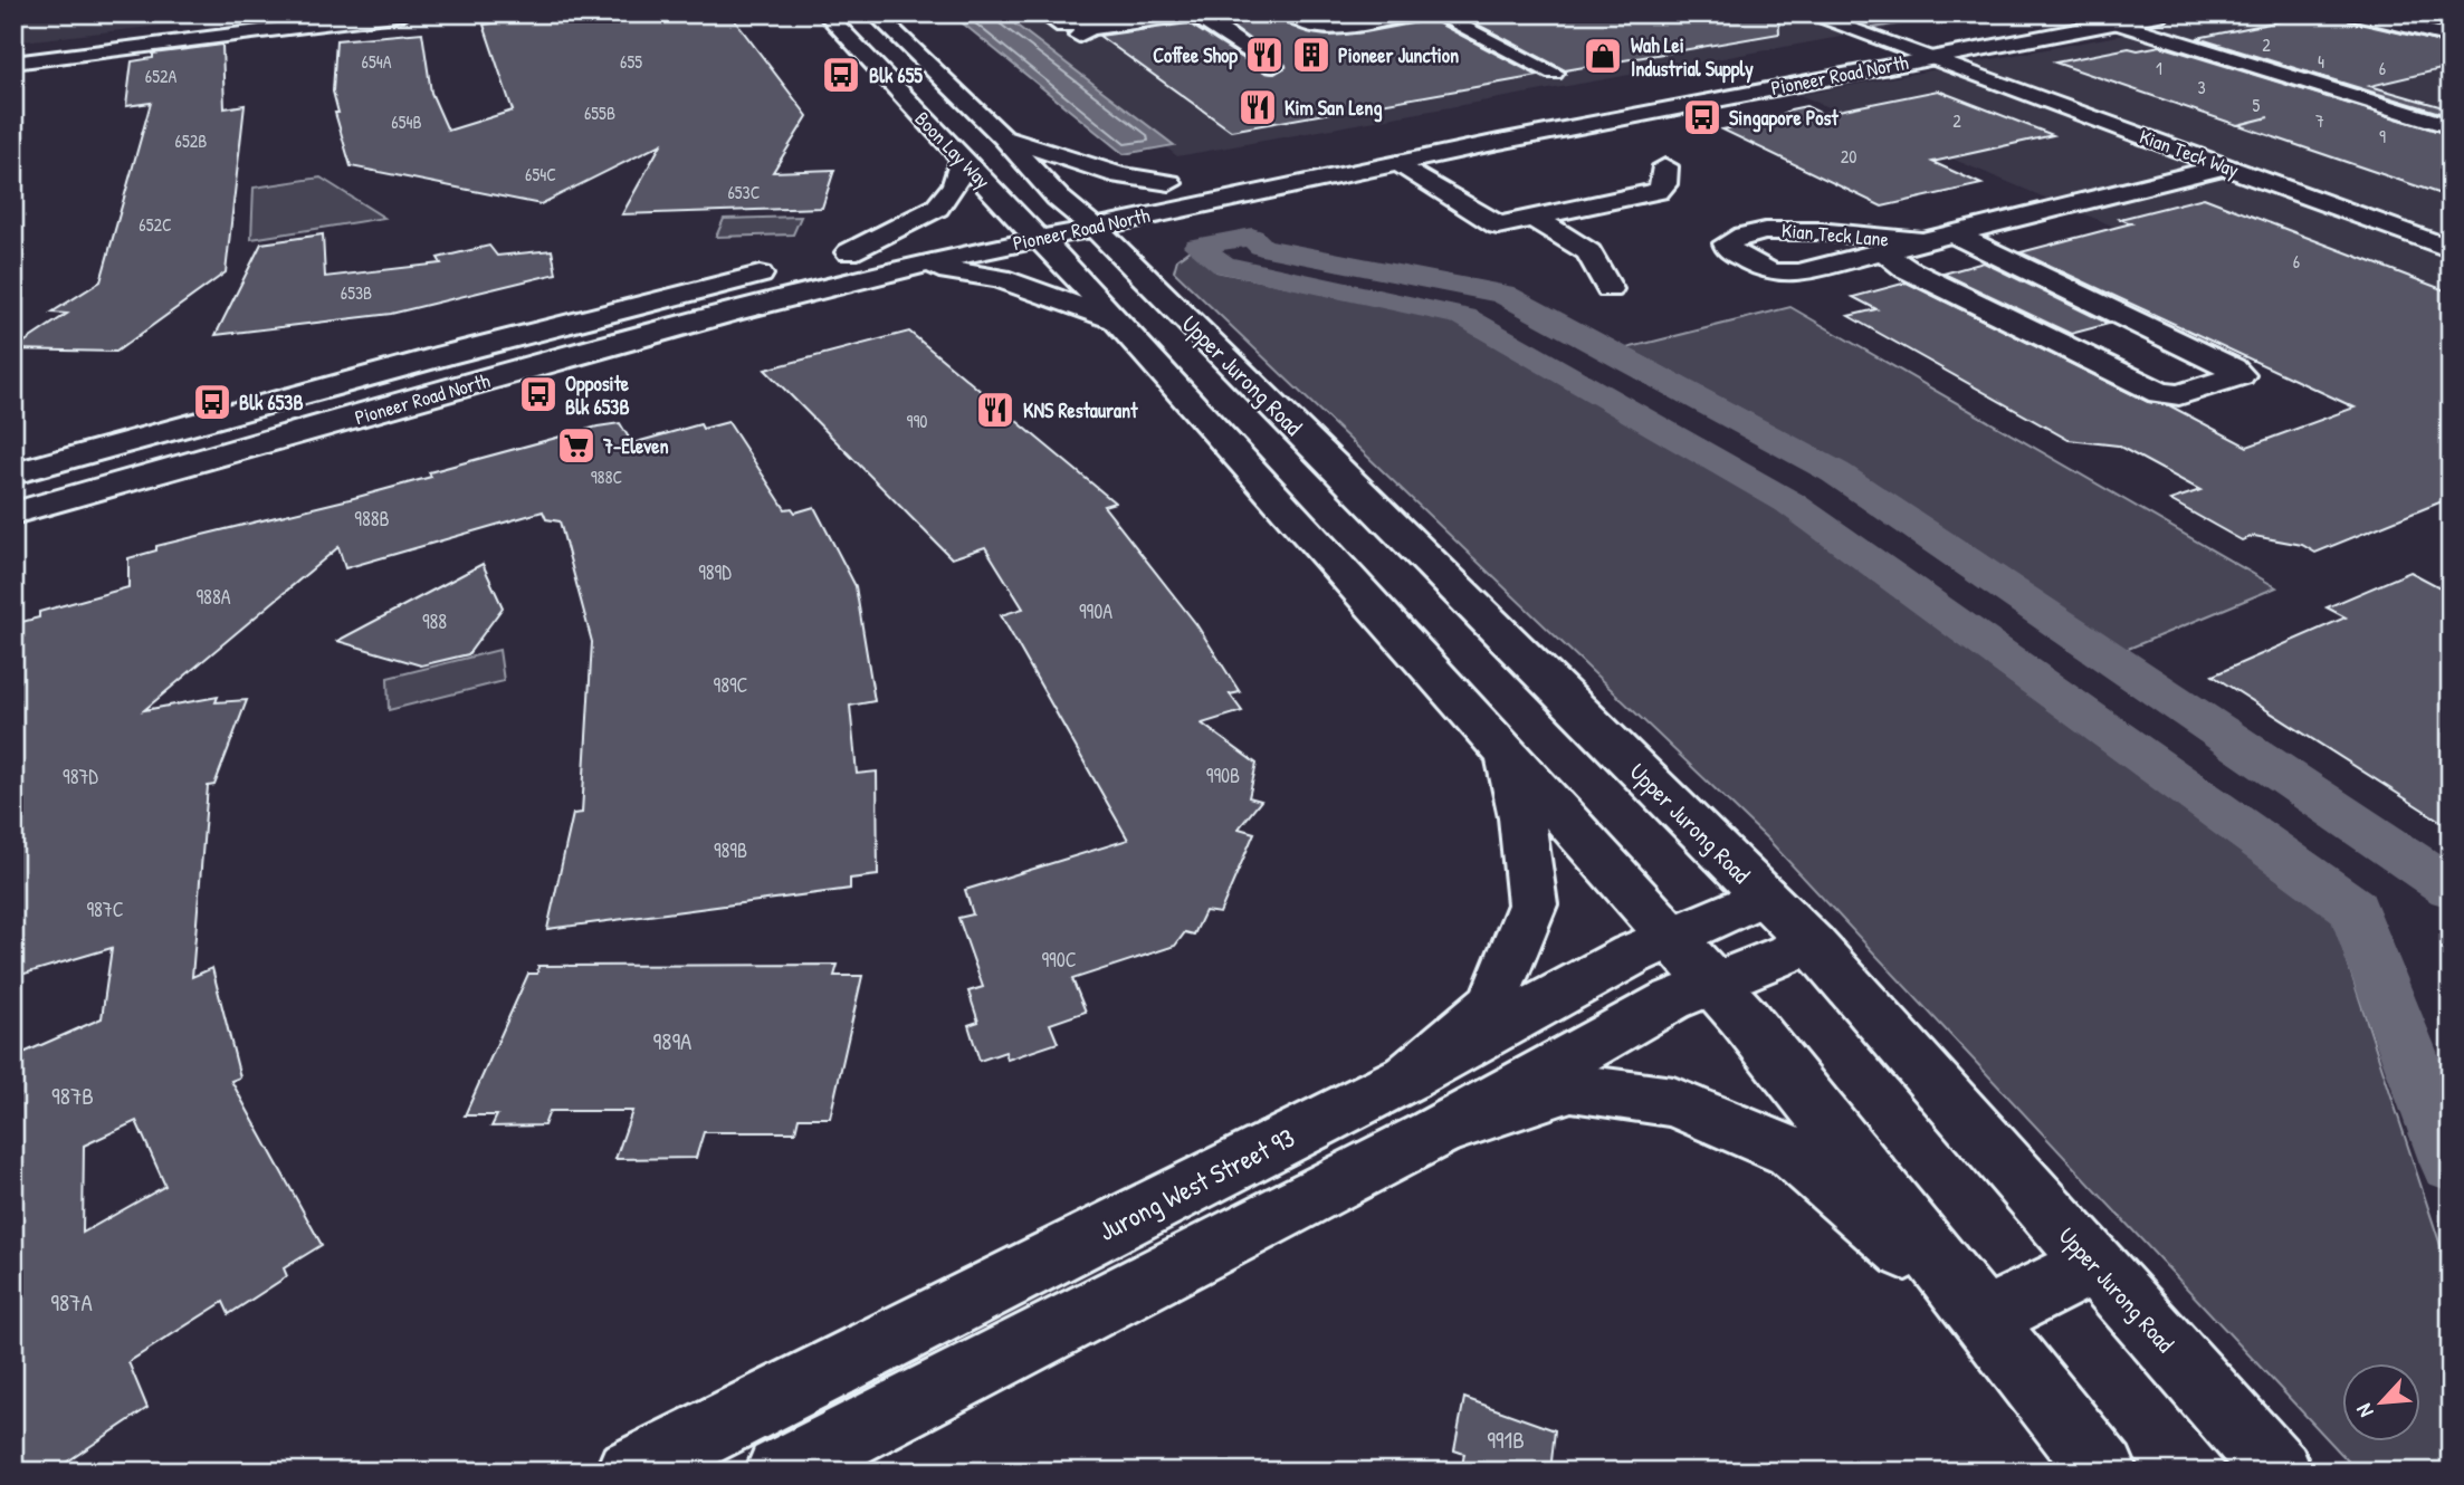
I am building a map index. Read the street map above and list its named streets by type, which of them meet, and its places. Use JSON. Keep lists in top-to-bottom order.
{
  "streets": {
    "main road": [
      "Pioneer Road North",
      "Boon Lay Way",
      "Kian Teck Way",
      "Kian Teck Lane",
      "Upper Jurong Road",
      "Jurong West Street 93"
    ]
  },
  "crossings": [
    ["Pioneer Road North", "Boon Lay Way"],
    ["Pioneer Road North", "Kian Teck Way"],
    ["Pioneer Road North", "Upper Jurong Road"],
    ["Boon Lay Way", "Upper Jurong Road"],
    ["Kian Teck Way", "Kian Teck Lane"],
    ["Upper Jurong Road", "Jurong West Street 93"]
  ],
  "places": {
    "restaurant": ["Coffee Shop", "Kim San Leng", "KNS Restaurant"],
    "building": ["Pioneer Junction"],
    "shop": ["Wah Lei Industrial Supply"],
    "bus stop": [
      "Blk 655",
      "Singapore Post",
      "Opposite Blk 653B",
      "Blk 653B"
    ],
    "supermarket": ["7-Eleven"]
  },
  "house_numbers": [
    "2",
    "654A",
    "655",
    "4",
    "1",
    "6",
    "652A",
    "3",
    "5",
    "655B",
    "2",
    "7",
    "654B",
    "9",
    "652B",
    "20",
    "654C",
    "653C",
    "652C",
    "6",
    "653B",
    "990",
    "988C",
    "988B",
    "989D",
    "988A",
    "990A",
    "988",
    "989C",
    "990B",
    "987D",
    "989B",
    "987C",
    "990C",
    "989A",
    "987B",
    "987A",
    "991B"
  ],
  "north": "bottom left"
}
